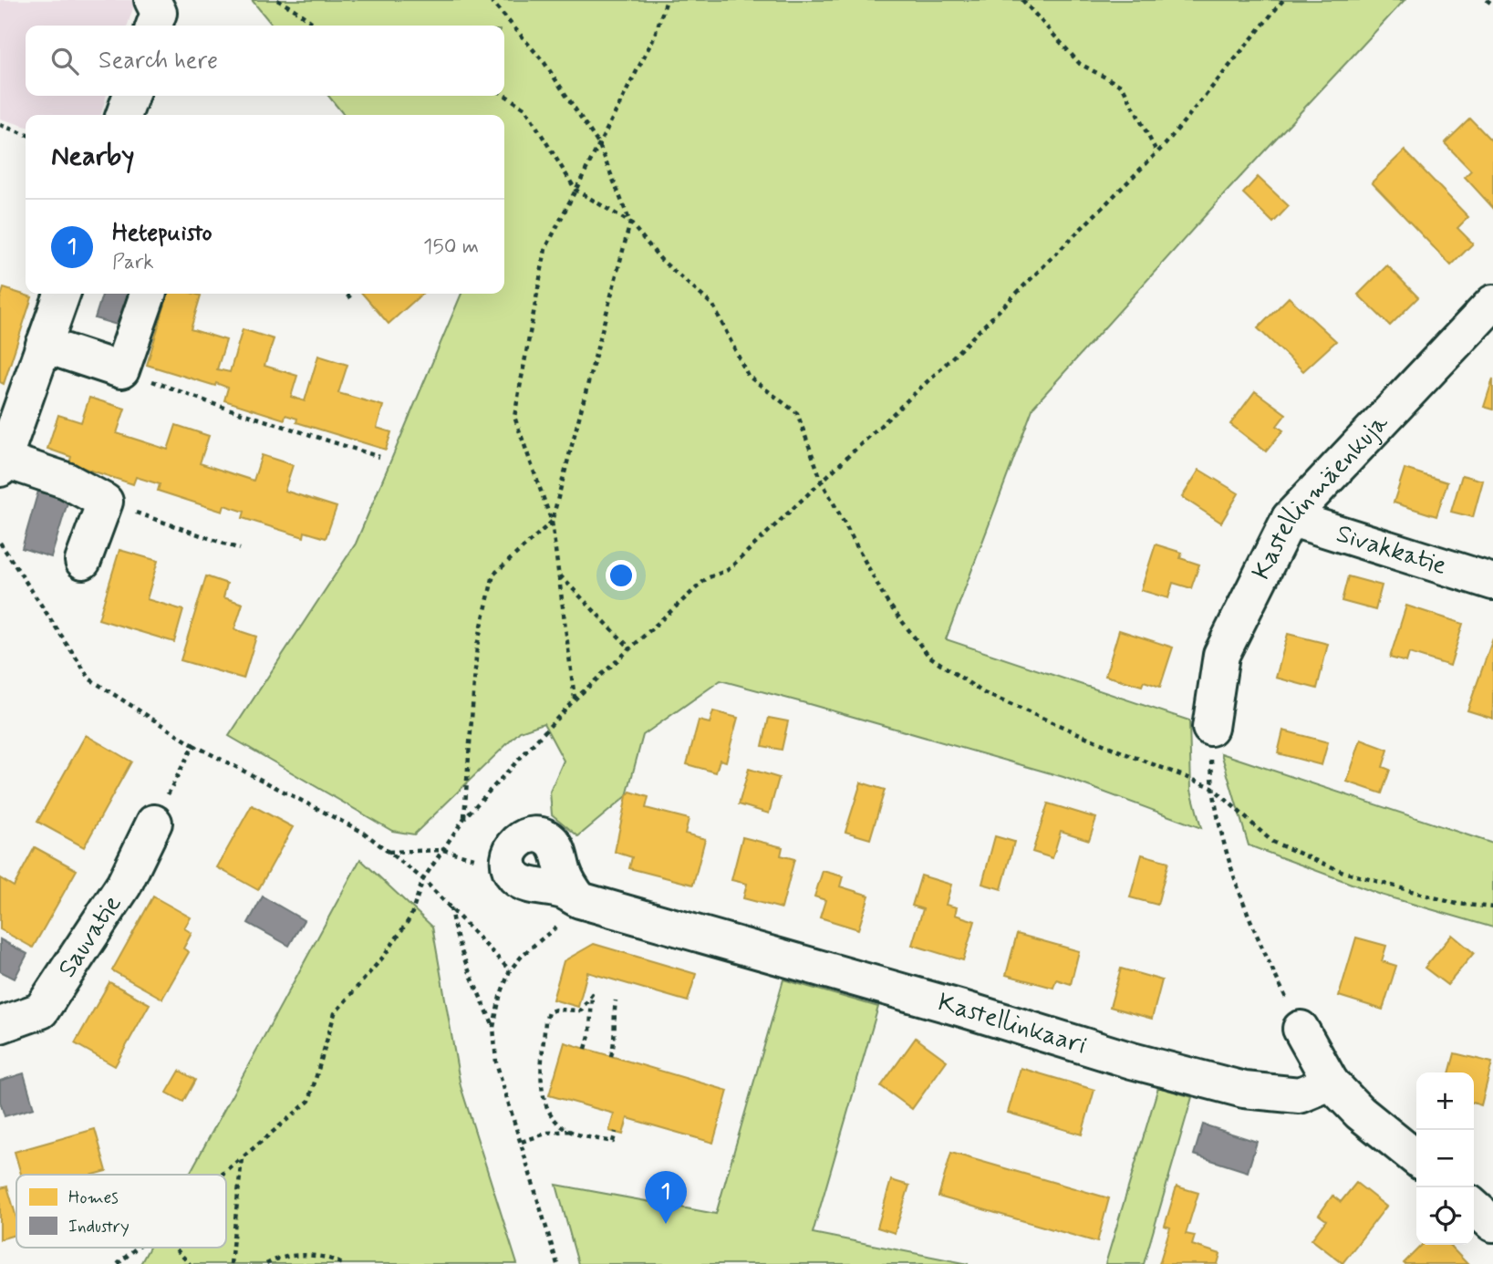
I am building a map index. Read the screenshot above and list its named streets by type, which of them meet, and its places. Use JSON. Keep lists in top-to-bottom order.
{
  "streets": {
    "street": [
      "Kastellinmäenkuja",
      "Sivakkatie",
      "Sauvatie",
      "Kastellinkaari"
    ]
  },
  "crossings": [
    ["Kastellinmäenkuja", "Sivakkatie"]
  ],
  "legend": ["Homes", "Industry"],
  "page": {
    "search": "Search here",
    "heading": "Nearby",
    "list": [
      {
        "mark": "1",
        "name": "Hetepuisto",
        "note": "Park",
        "value": "150 m"
      }
    ],
    "map_buttons": ["+", "−"],
    "pins": "1"
  }
}
